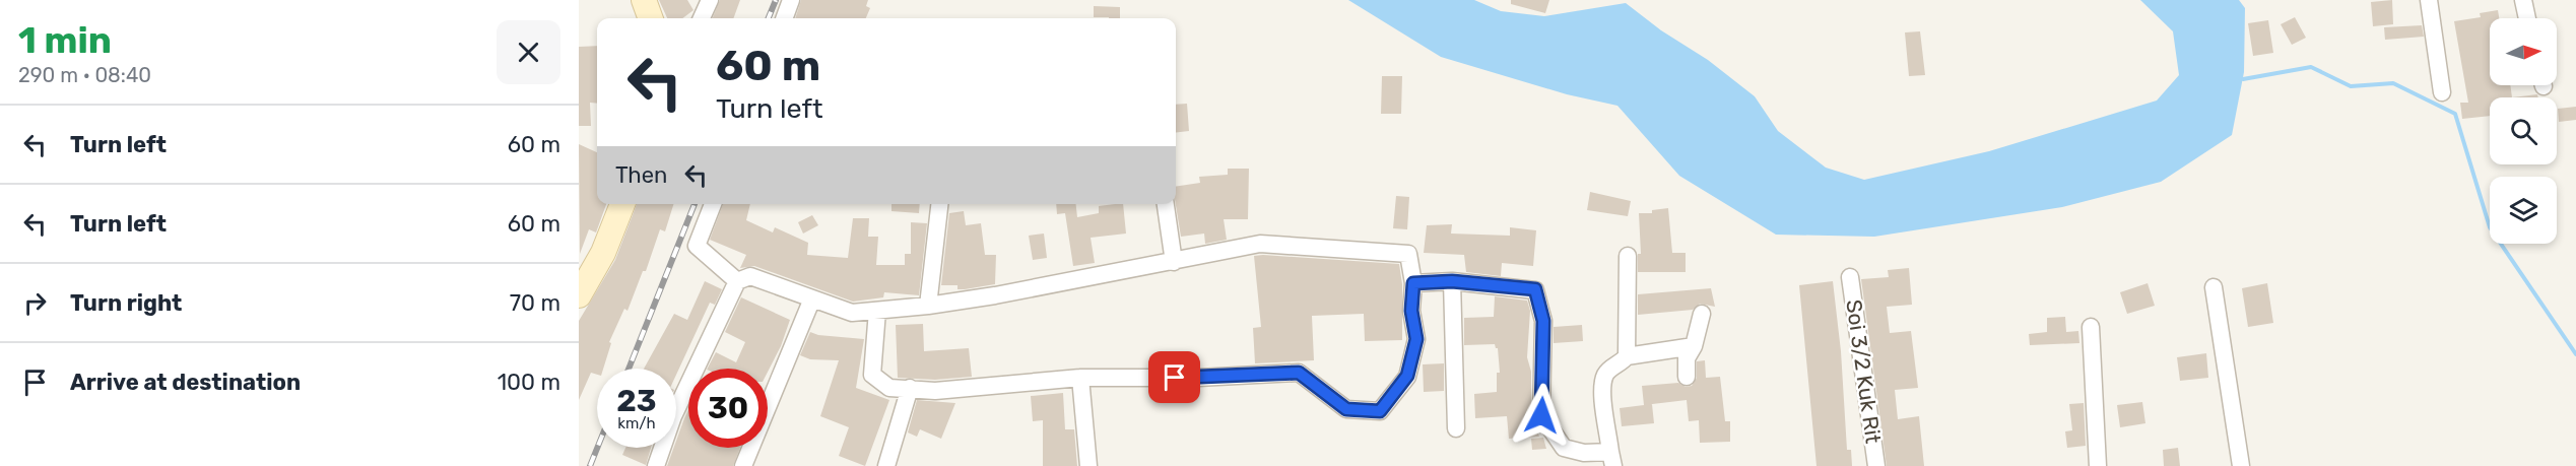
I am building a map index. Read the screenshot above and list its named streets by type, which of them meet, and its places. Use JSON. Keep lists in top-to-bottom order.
{
  "streets": {
    "street": ["Soi 3/2 Kuk Rit"]
  },
  "north": "right",
  "page": {
    "heading": ["1 min", "290 m · 08:40"],
    "turn": ["60 m", "Turn left"],
    "list": [
      {
        "name": "Turn left",
        "value": "60 m"
      },
      {
        "name": "Turn left",
        "value": "60 m"
      },
      {
        "name": "Turn right",
        "value": "70 m"
      },
      {
        "name": "Arrive at destination",
        "value": "100 m"
      }
    ],
    "then": "Then",
    "speed": "23 km/h",
    "limit": "30"
  }
}
